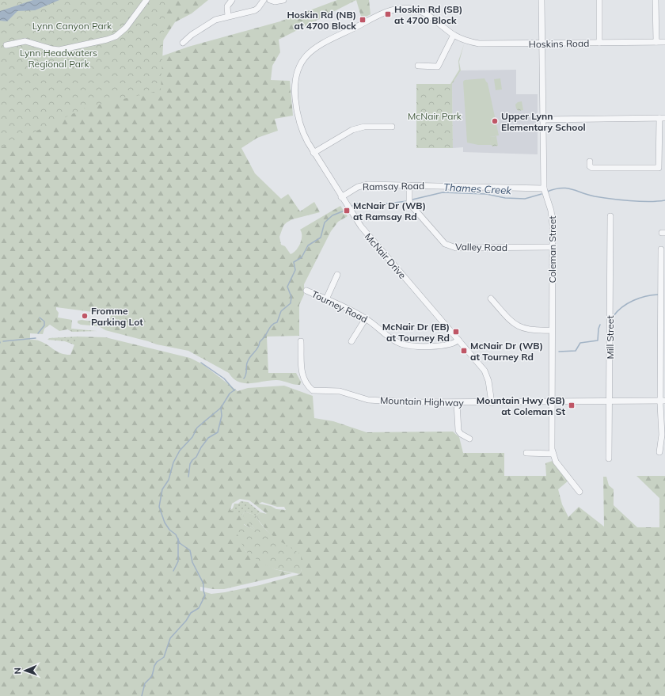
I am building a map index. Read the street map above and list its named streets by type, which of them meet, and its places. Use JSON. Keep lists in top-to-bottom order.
{
  "streets": {
    "street": [
      "Hoskins Road",
      "Ramsay Road",
      "Valley Road",
      "Coleman Street",
      "McNair Drive",
      "Tourney Road",
      "Mill Street",
      "Mountain Highway"
    ]
  },
  "crossings": [
    ["Hoskins Road", "Coleman Street"],
    ["Hoskins Road", "McNair Drive"],
    ["Ramsay Road", "Valley Road"],
    ["Ramsay Road", "Coleman Street"],
    ["Ramsay Road", "McNair Drive"],
    ["Valley Road", "Coleman Street"],
    ["Coleman Street", "Mountain Highway"],
    ["McNair Drive", "Tourney Road"],
    ["McNair Drive", "Mountain Highway"],
    ["Mill Street", "Mountain Highway"]
  ],
  "water": ["Thames Creek"],
  "parks": ["Lynn Canyon Park", "Lynn Headwaters Regional Park", "McNair Park"],
  "places": {
    "transit": [
      "Hoskin Rd (SB) at 4700 Block",
      "Hoskin Rd (NB) at 4700 Block",
      "McNair Dr (WB) at Ramsay Rd",
      "McNair Dr (EB) at Tourney Rd",
      "McNair Dr (WB) at Tourney Rd",
      "Mountain Hwy (SB) at Coleman St"
    ],
    "other": ["Upper Lynn Elementary School", "Fromme Parking Lot"]
  },
  "north": "left"
}
